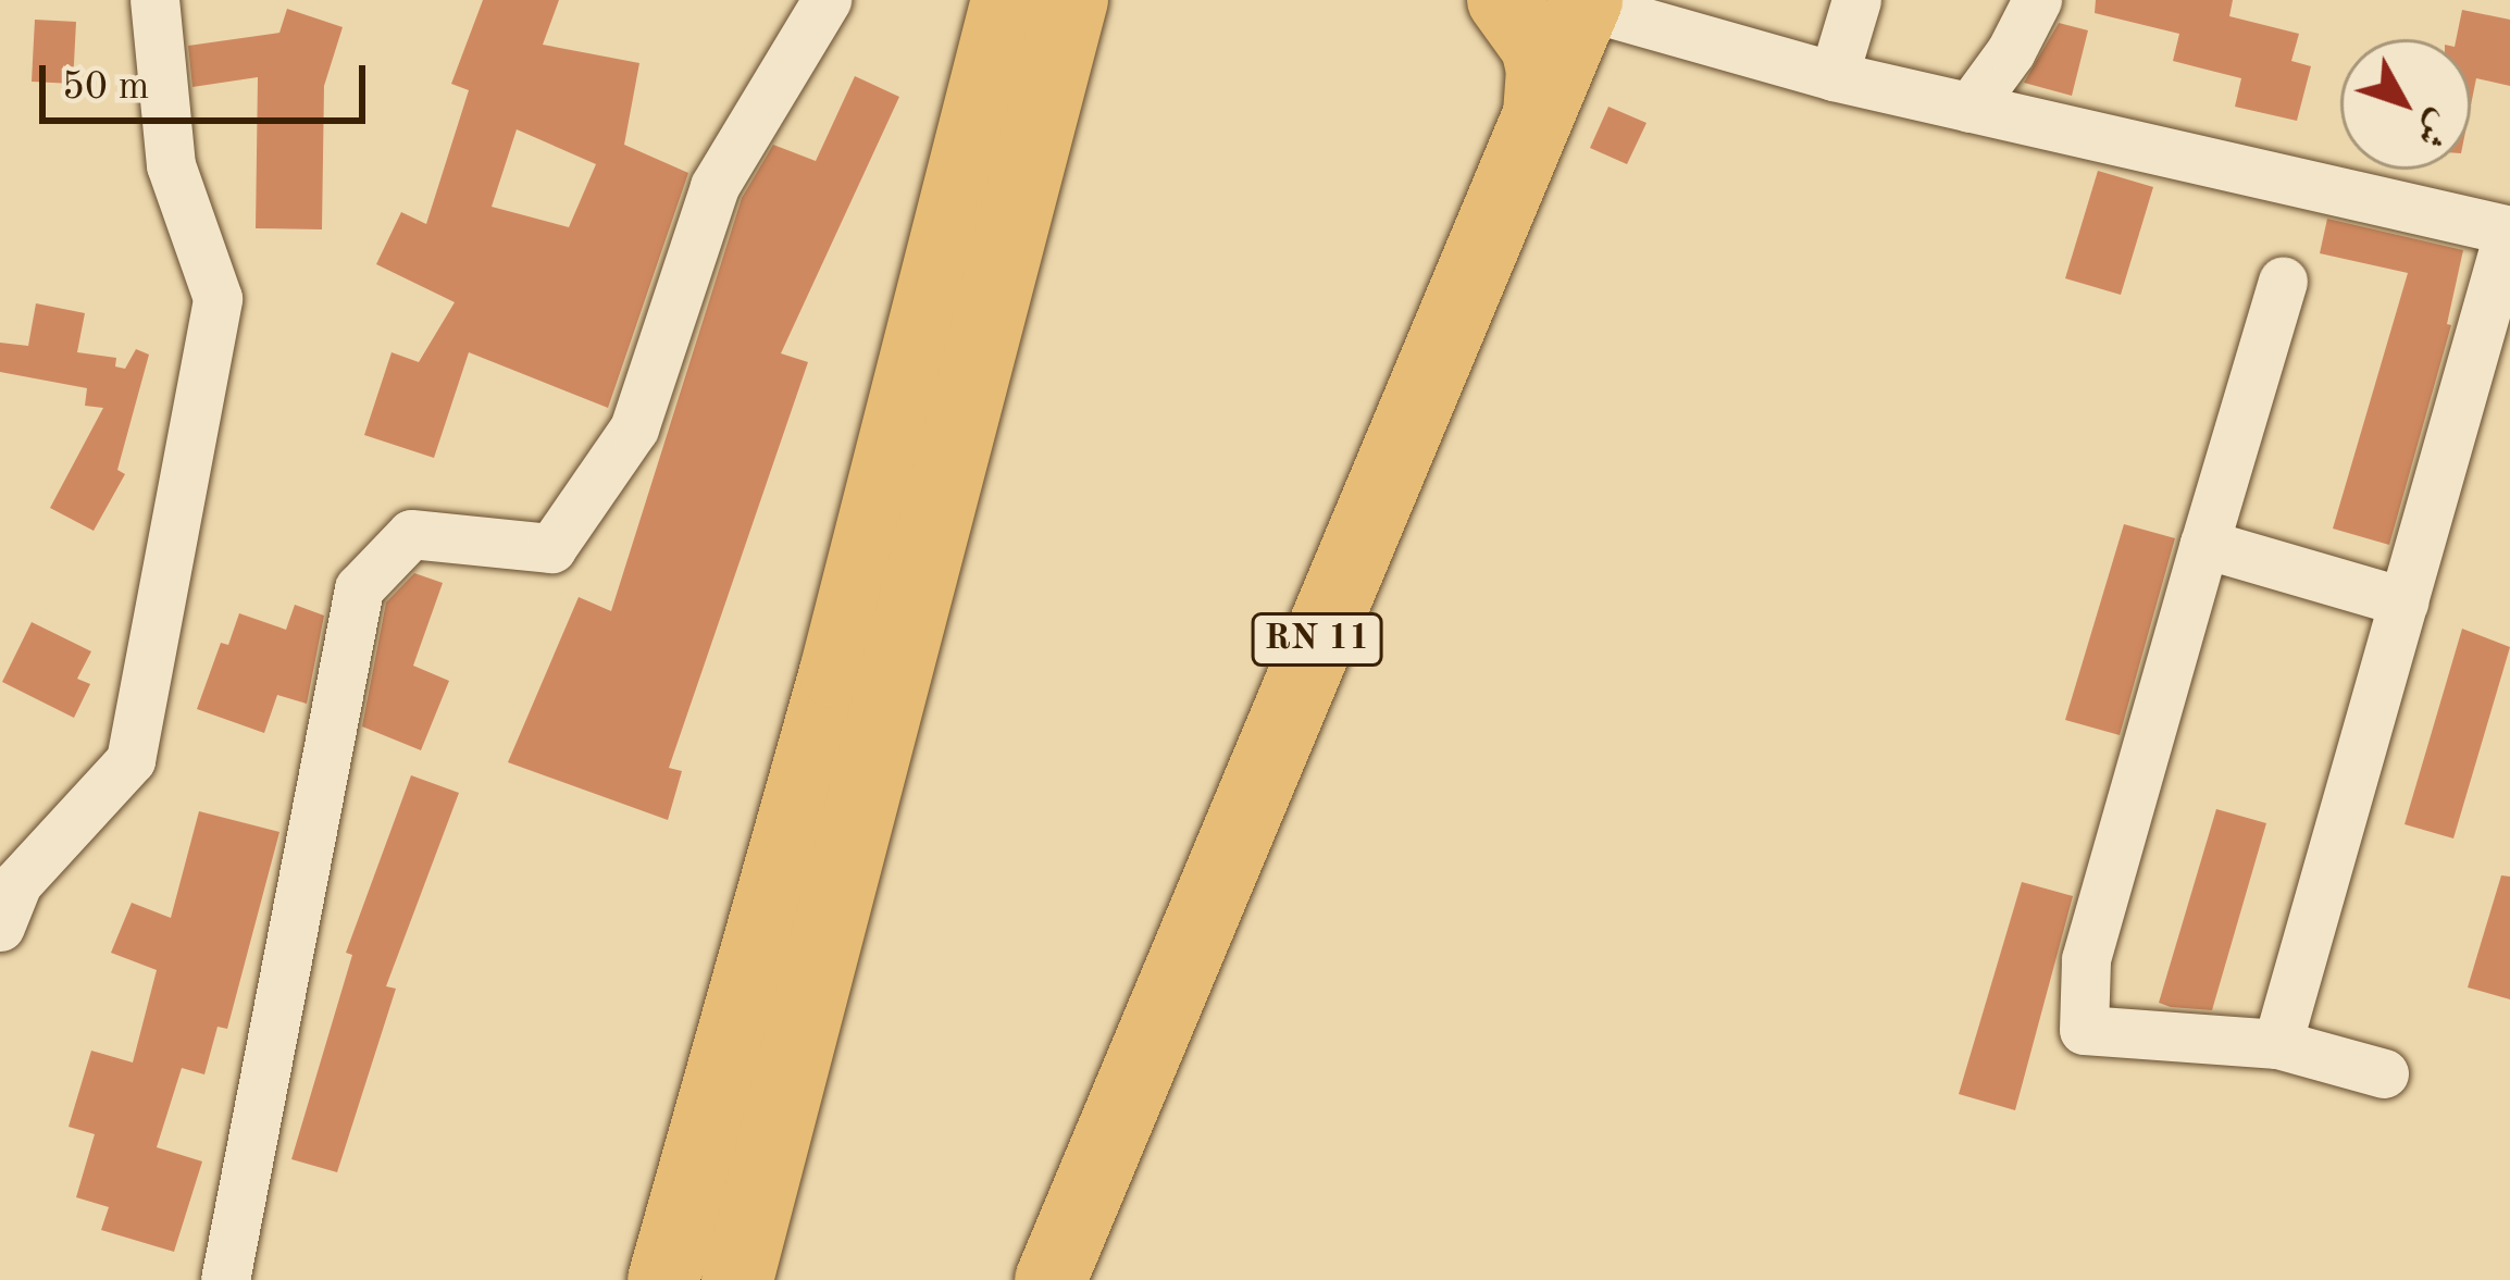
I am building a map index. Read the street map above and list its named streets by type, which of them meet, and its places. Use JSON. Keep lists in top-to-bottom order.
{
  "streets": {
    "main road": ["RN 11"]
  },
  "scale_bar": "50 m",
  "north": "bottom right"
}
